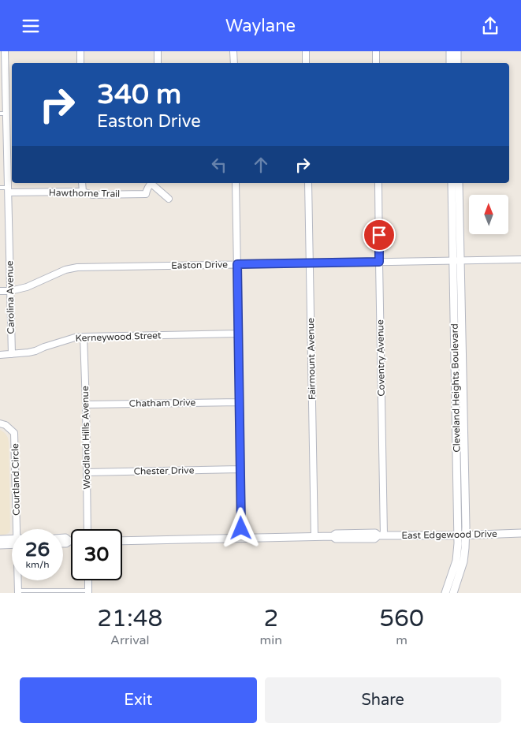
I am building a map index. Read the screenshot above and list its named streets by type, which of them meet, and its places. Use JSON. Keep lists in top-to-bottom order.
{
  "streets": {
    "street": [
      "Hawthorne Trail",
      "Easton Drive",
      "Carolina Avenue",
      "Kerneywood Street",
      "Coventry Avenue",
      "Fairmount Avenue",
      "Cleveland Heights Boulevard",
      "Chatham Drive",
      "Woodland Hills Avenue",
      "Chester Drive",
      "Courtland Circle",
      "East Edgewood Drive"
    ]
  },
  "crossings": [
    ["Hawthorne Trail", "Carolina Avenue"],
    ["Easton Drive", "Carolina Avenue"],
    ["Easton Drive", "Coventry Avenue"],
    ["Easton Drive", "Fairmount Avenue"],
    ["Easton Drive", "Cleveland Heights Boulevard"],
    ["Carolina Avenue", "Kerneywood Street"],
    ["Kerneywood Street", "Woodland Hills Avenue"],
    ["Coventry Avenue", "East Edgewood Drive"],
    ["Fairmount Avenue", "East Edgewood Drive"],
    ["Cleveland Heights Boulevard", "East Edgewood Drive"],
    ["Chatham Drive", "Woodland Hills Avenue"],
    ["Woodland Hills Avenue", "Chester Drive"]
  ],
  "north": "top",
  "page": {
    "header": "Waylane",
    "turn": ["340 m", "Easton Drive"],
    "speed": "26 km/h",
    "limit": "30",
    "eta": [
      "21:48",
      "Arrival",
      "2",
      "min",
      "560",
      "m"
    ],
    "buttons": ["Exit", "Share"]
  }
}
